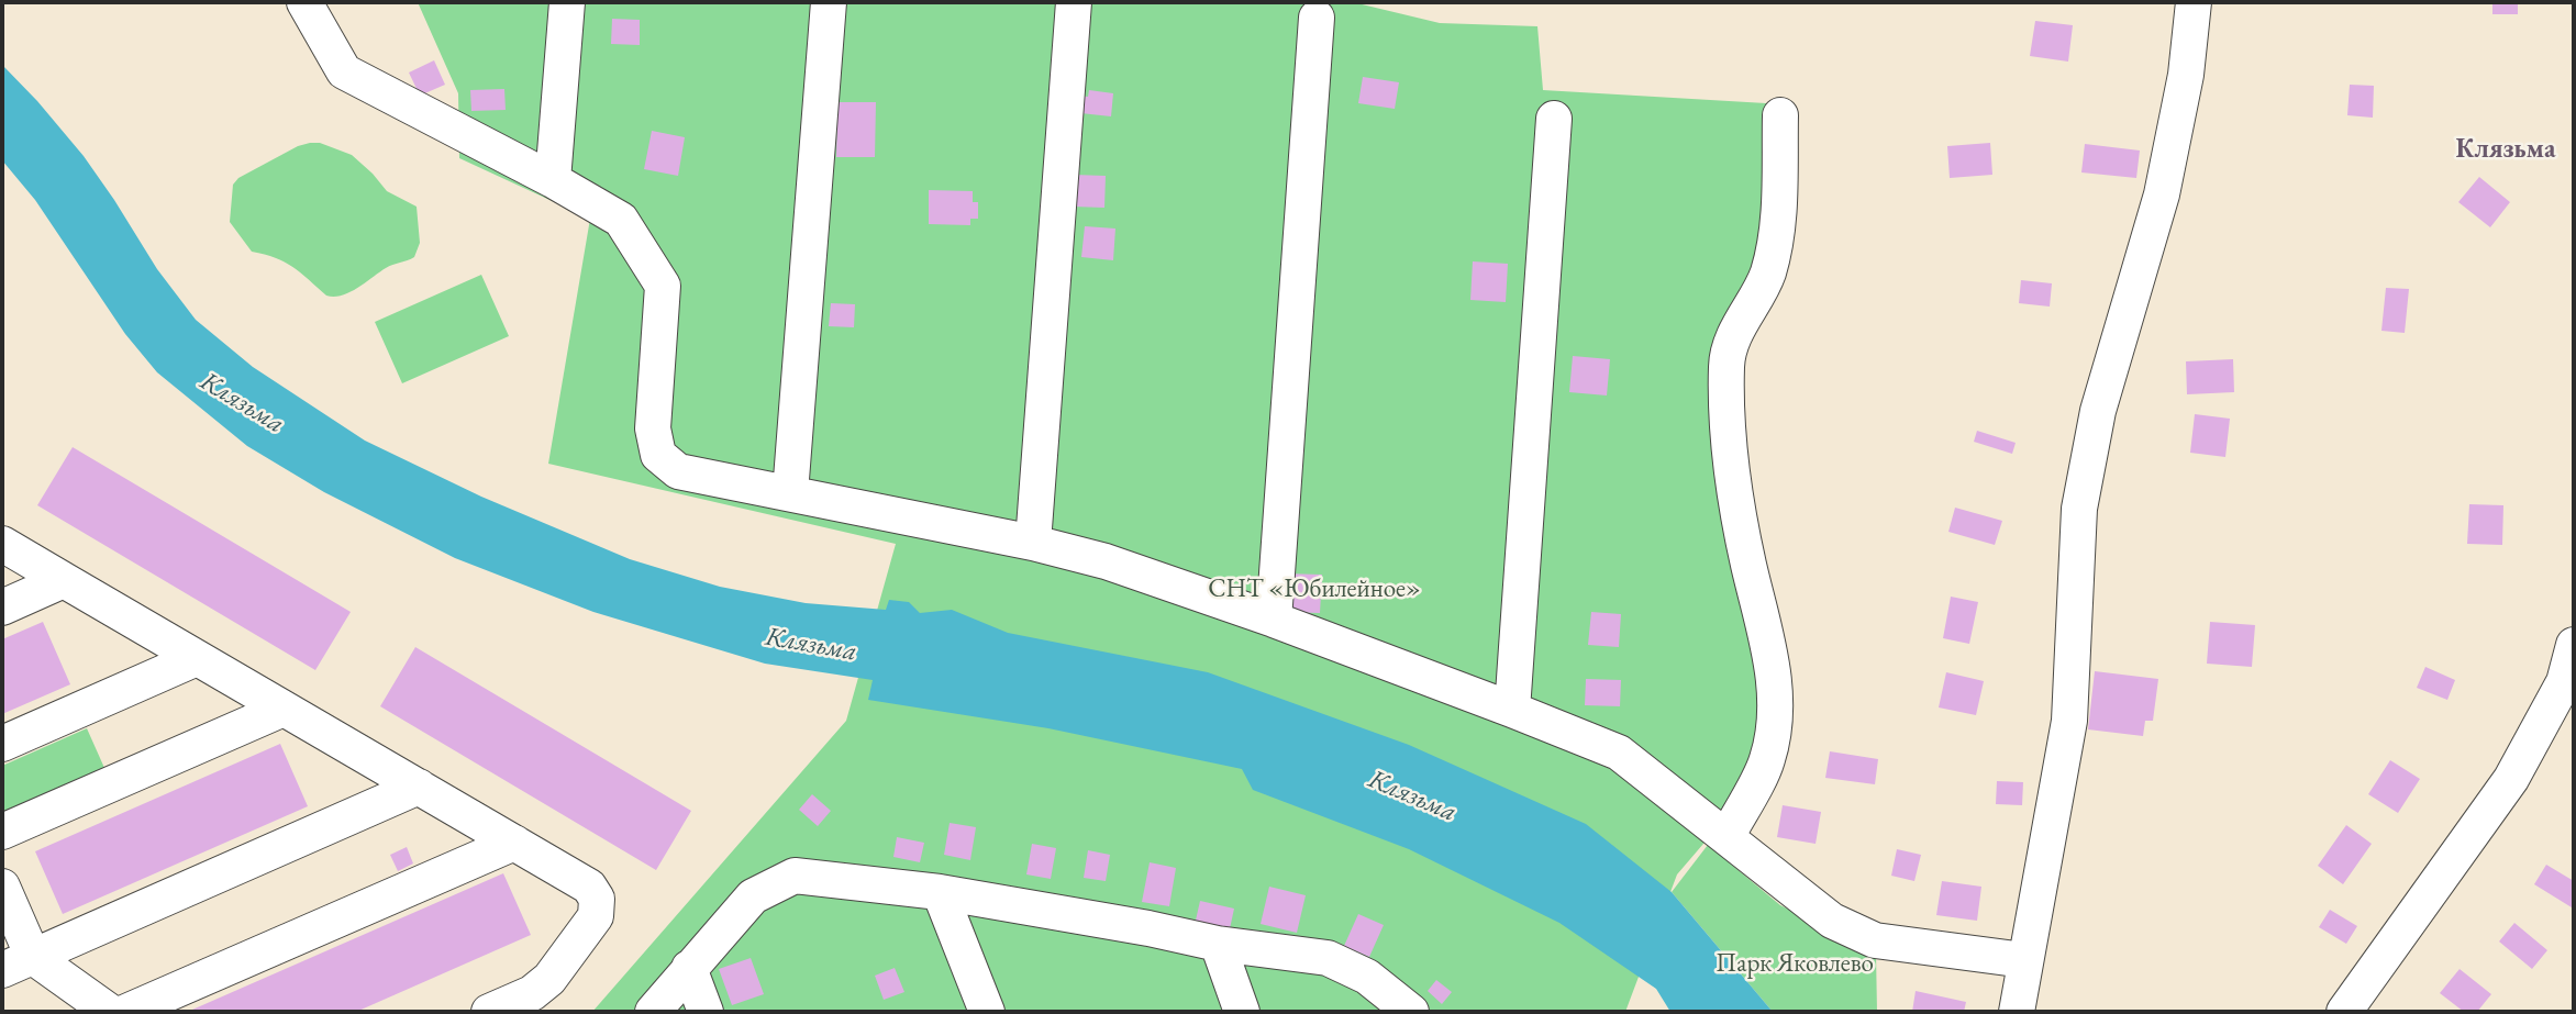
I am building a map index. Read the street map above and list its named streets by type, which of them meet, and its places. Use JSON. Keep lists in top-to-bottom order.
{
  "districts": ["Клязьма"],
  "water": ["Клязьма"],
  "parks": ["СНТ «Юбилейное»", "Парк Яковлево"]
}
